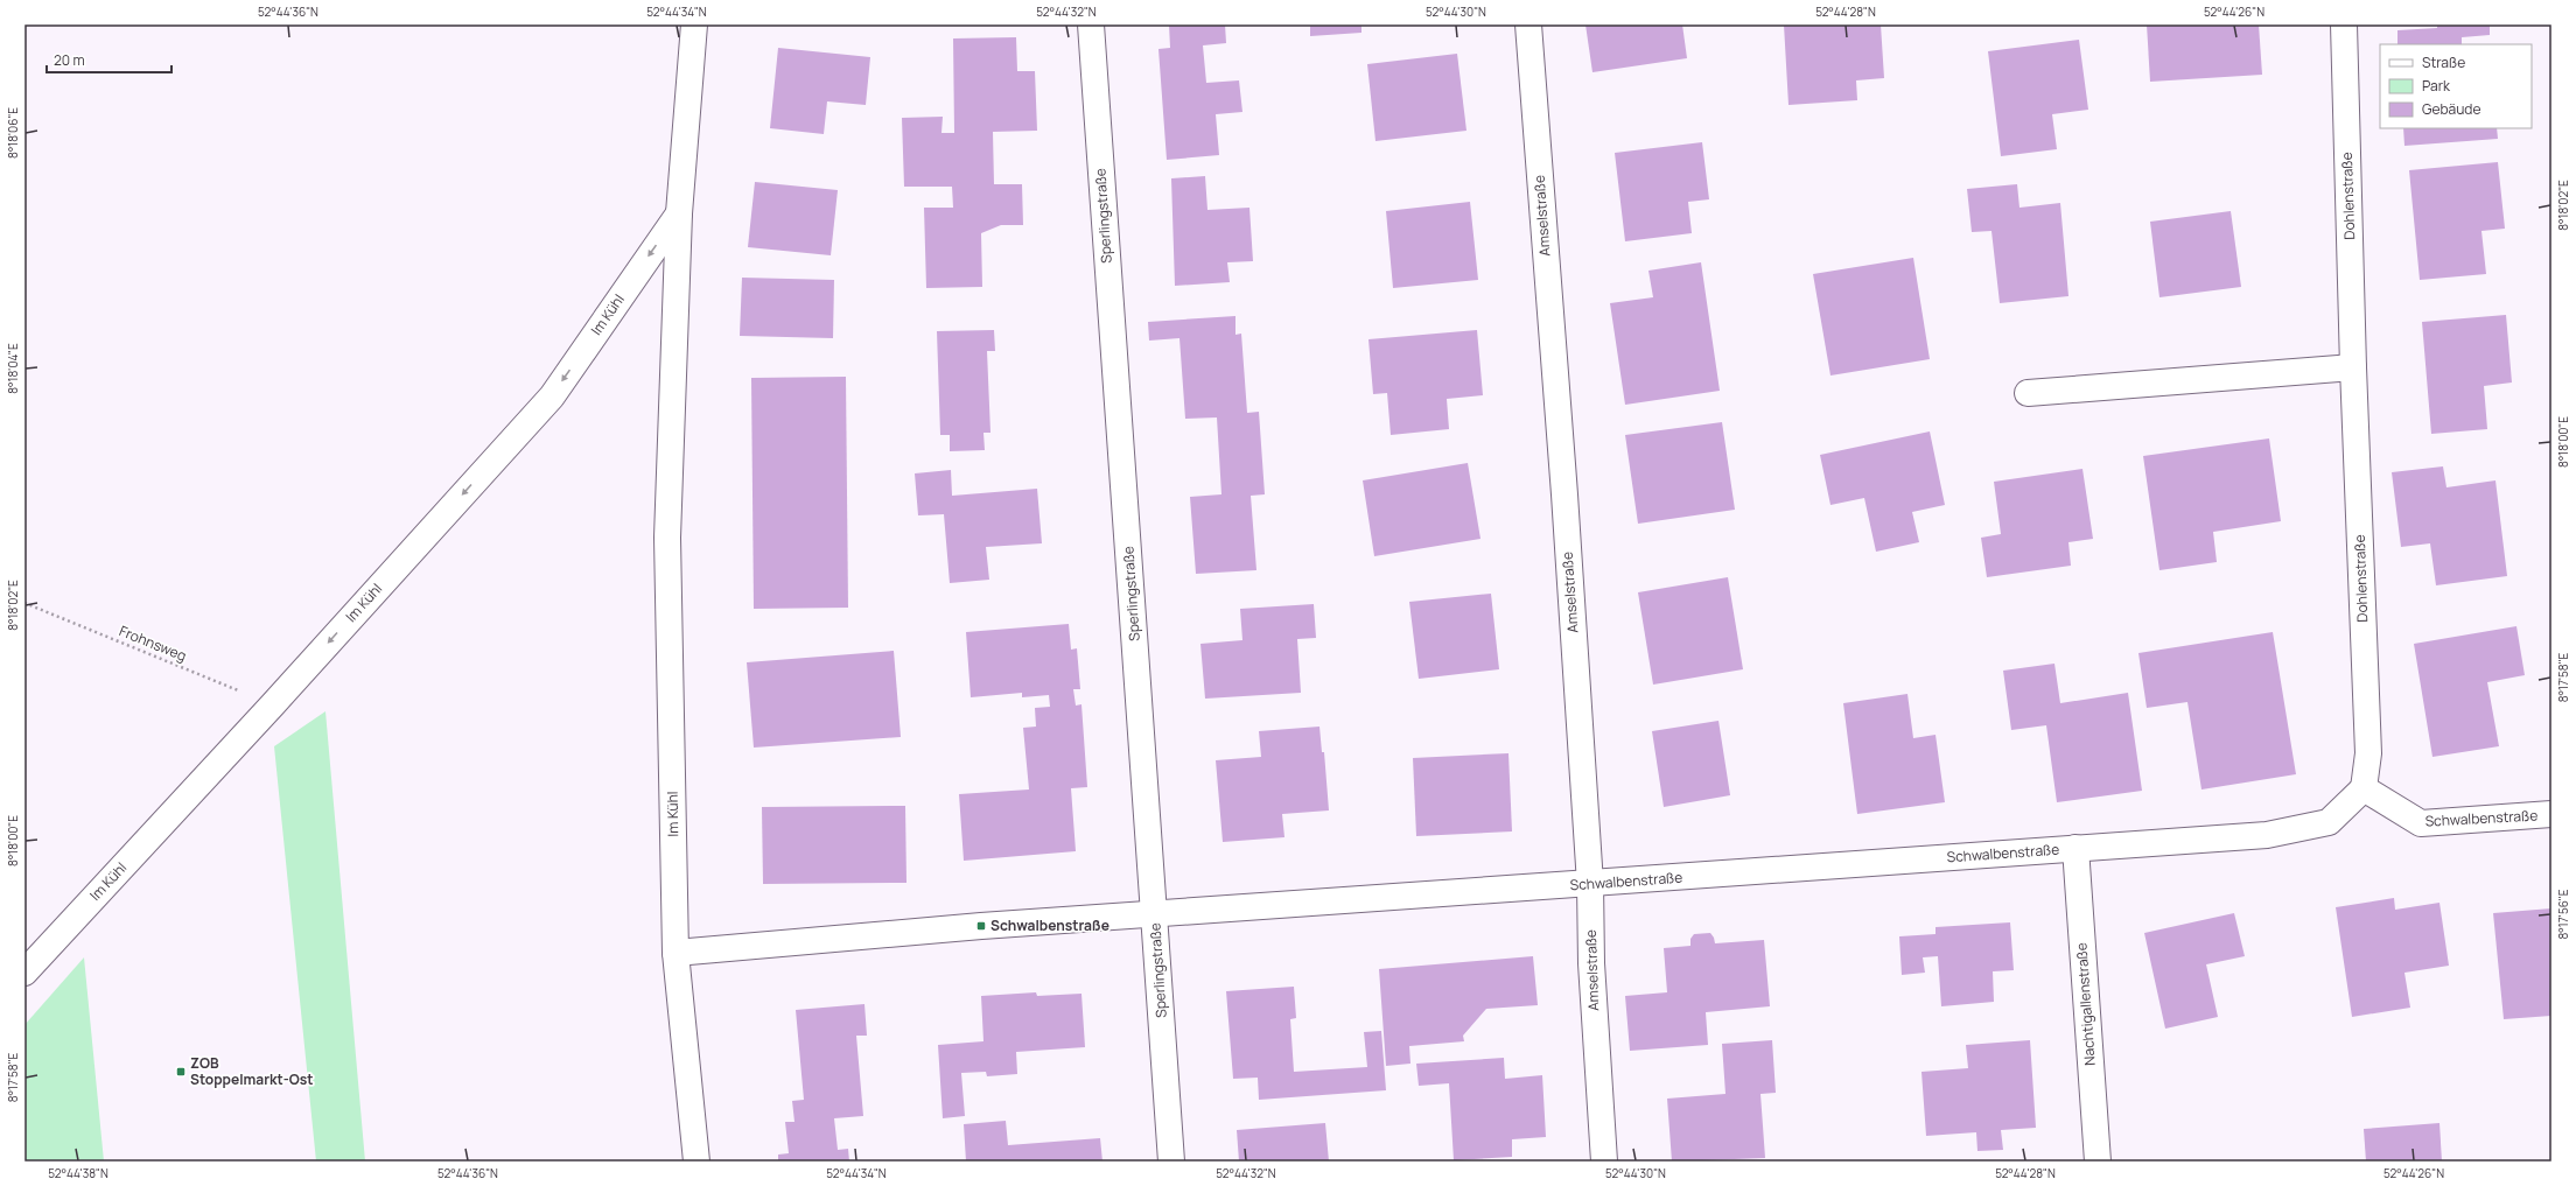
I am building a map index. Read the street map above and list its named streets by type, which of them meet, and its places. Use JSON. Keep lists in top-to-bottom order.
{
  "streets": {
    "street": [
      "Dohlenstraße",
      "Sperlingstraße",
      "Amselstraße",
      "Im Kühl",
      "Schwalbenstraße",
      "Nachtigallenstraße"
    ],
    "path": ["Frohnsweg"]
  },
  "crossings": [
    ["Dohlenstraße", "Schwalbenstraße"],
    ["Sperlingstraße", "Schwalbenstraße"],
    ["Amselstraße", "Schwalbenstraße"],
    ["Im Kühl", "Frohnsweg"],
    ["Im Kühl", "Schwalbenstraße"],
    ["Schwalbenstraße", "Nachtigallenstraße"]
  ],
  "places": {
    "transit": ["Schwalbenstraße", "ZOB Stoppelmarkt-Ost"]
  },
  "legend": ["Straße", "Park", "Gebäude"],
  "scale_bar": "20 m",
  "coordinates": [
    "52°44'36\"N",
    "52°44'34\"N",
    "52°44'32\"N",
    "52°44'30\"N",
    "52°44'28\"N",
    "52°44'26\"N",
    "8°18'06\"E",
    "8°18'02\"E",
    "8°18'04\"E",
    "8°18'00\"E",
    "8°17'58\"E",
    "8°17'56\"E",
    "52°44'38\"N"
  ]
}
